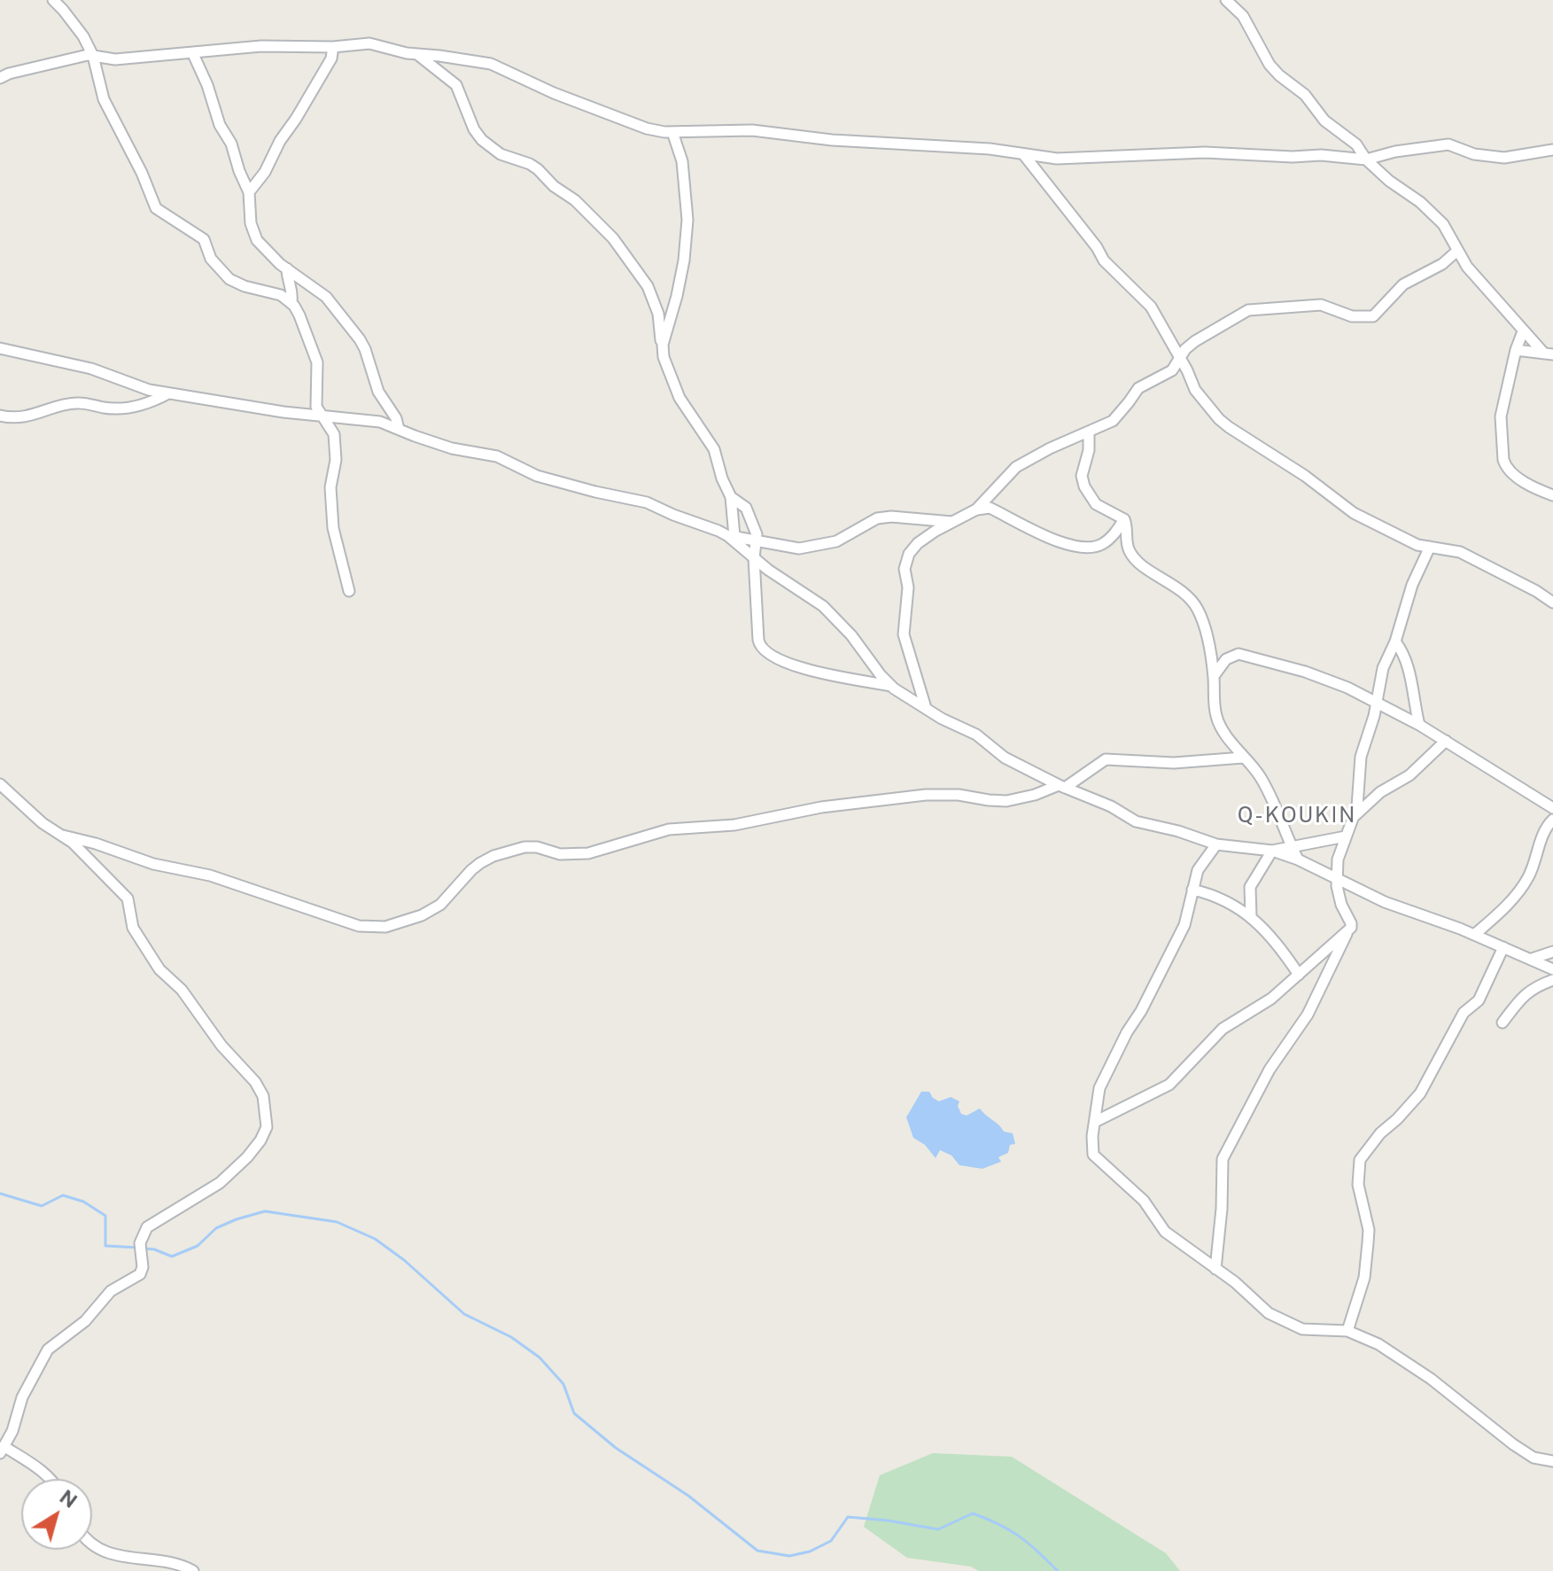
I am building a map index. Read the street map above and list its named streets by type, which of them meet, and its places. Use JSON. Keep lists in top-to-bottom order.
{
  "districts": ["Q-KOUKIN"],
  "north": "top right"
}
